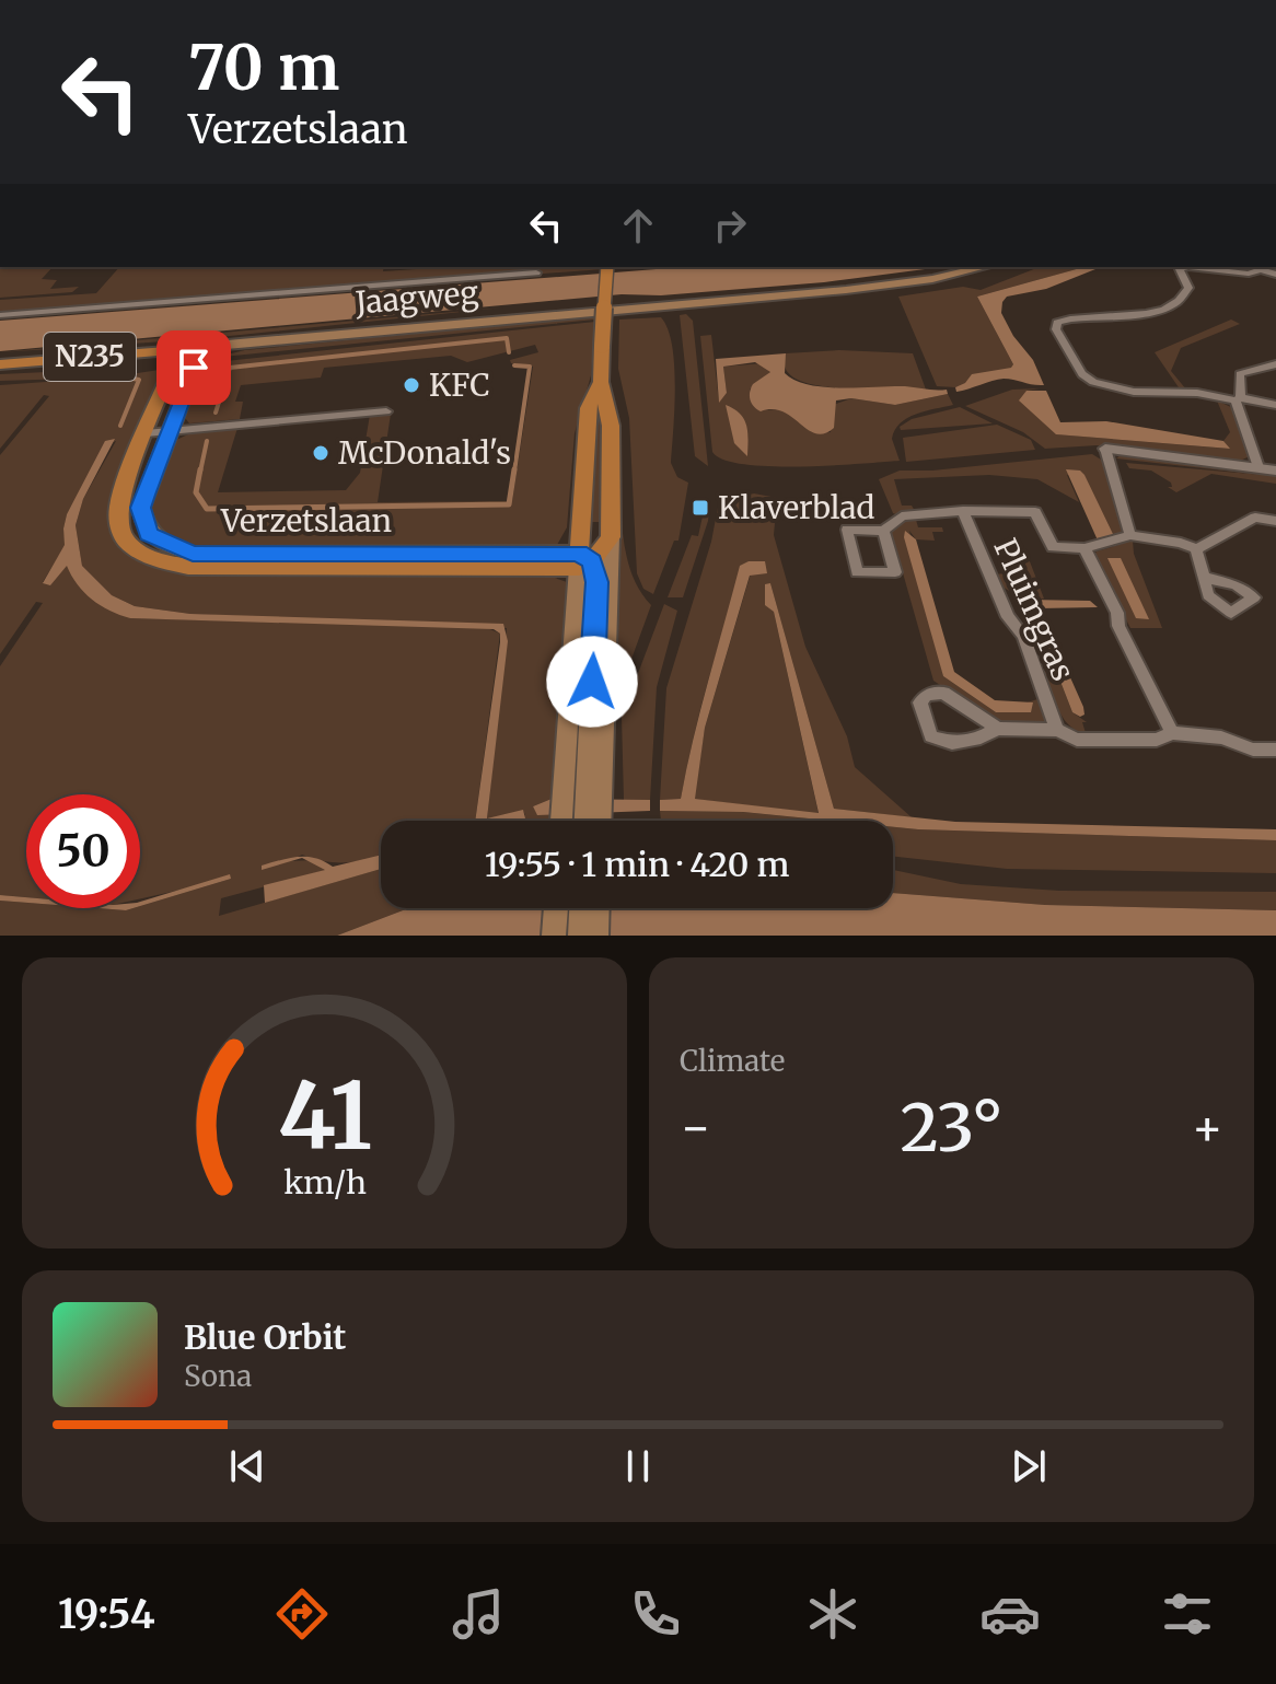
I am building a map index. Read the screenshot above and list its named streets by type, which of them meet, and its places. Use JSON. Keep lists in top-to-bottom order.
{
  "streets": {
    "main road": ["Jaagweg", "N235", "Verzetslaan"],
    "street": ["Pluimgras"]
  },
  "crossings": [
    ["Jaagweg", "Verzetslaan"]
  ],
  "places": {
    "other": ["KFC", "McDonald's"],
    "transit": ["Klaverblad"]
  },
  "page": {
    "turn": ["70 m", "Verzetslaan"],
    "limit": "50",
    "trip": "19:55 · 1 min · 420 m",
    "tile": "Climate",
    "heat": ["−", "23°", "+"],
    "song": ["Blue Orbit", "Sona"],
    "tabs": "19:54",
    "gauge": ["41", "km/h"]
  }
}
